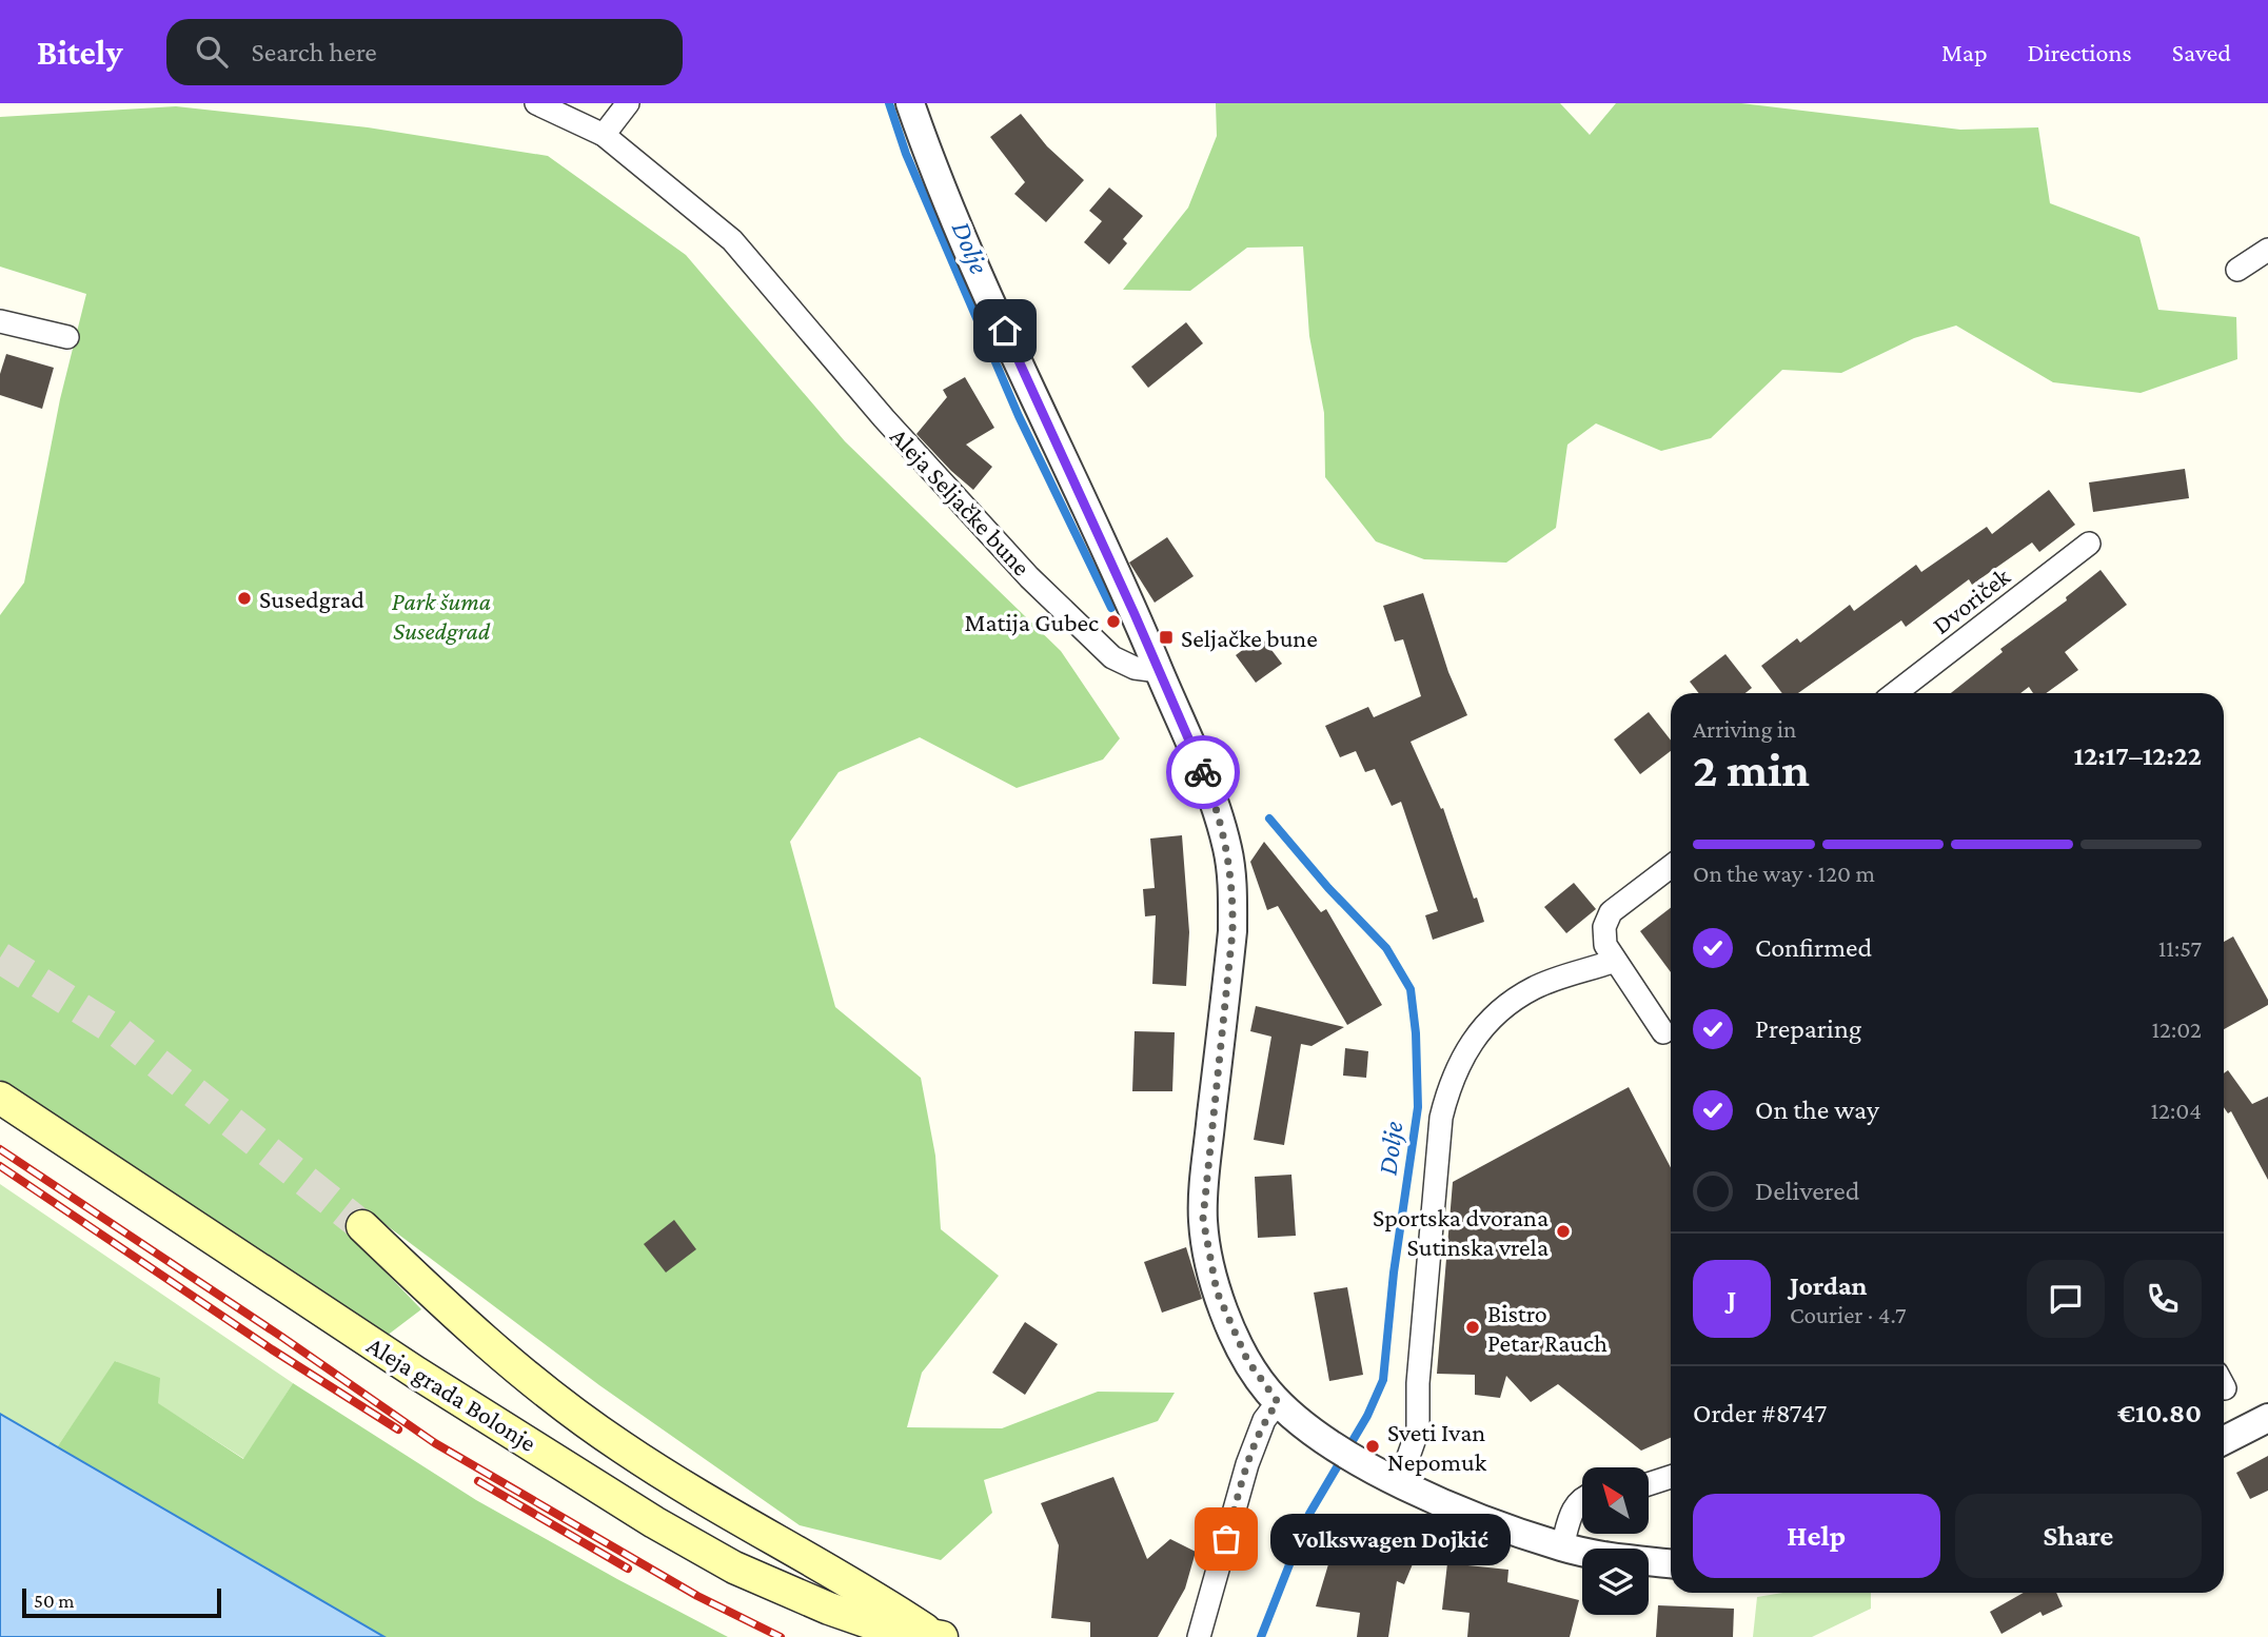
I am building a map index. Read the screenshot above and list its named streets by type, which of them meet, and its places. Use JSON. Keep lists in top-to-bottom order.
{
  "streets": {
    "main road": ["Aleja grada Bolonje"],
    "street": ["Aleja Seljačke bune", "Dvoriček"]
  },
  "water": ["Dolje"],
  "parks": ["Park šuma Susedgrad"],
  "places": {
    "other": [
      "Susedgrad",
      "Matija Gubec",
      "Sportska dvorana Sutinska vrela",
      "Bistro Petar Rauch",
      "Sveti Ivan Nepomuk",
      "Volkswagen Dojkić"
    ],
    "transit": ["Seljačke bune"]
  },
  "scale_bar": "50 m",
  "north": "top left",
  "page": {
    "header": "Bitely",
    "search": "Search here",
    "nav": ["Map", "Directions", "Saved"],
    "heading": ["2 min", "Arriving in", "12:17–12:22"],
    "panel": [
      "Jordan",
      "Courier · 4.7",
      "Order #8747",
      "€10.80"
    ],
    "bar": "On the way · 120 m",
    "list": [
      ["Confirmed", "11:57"],
      ["Preparing", "12:02"],
      ["On the way", "12:04"],
      "Delivered"
    ],
    "round": "J",
    "buttons": ["Help", "Share"],
    "bubble": "Volkswagen Dojkić",
    "scale": "50 m"
  }
}
